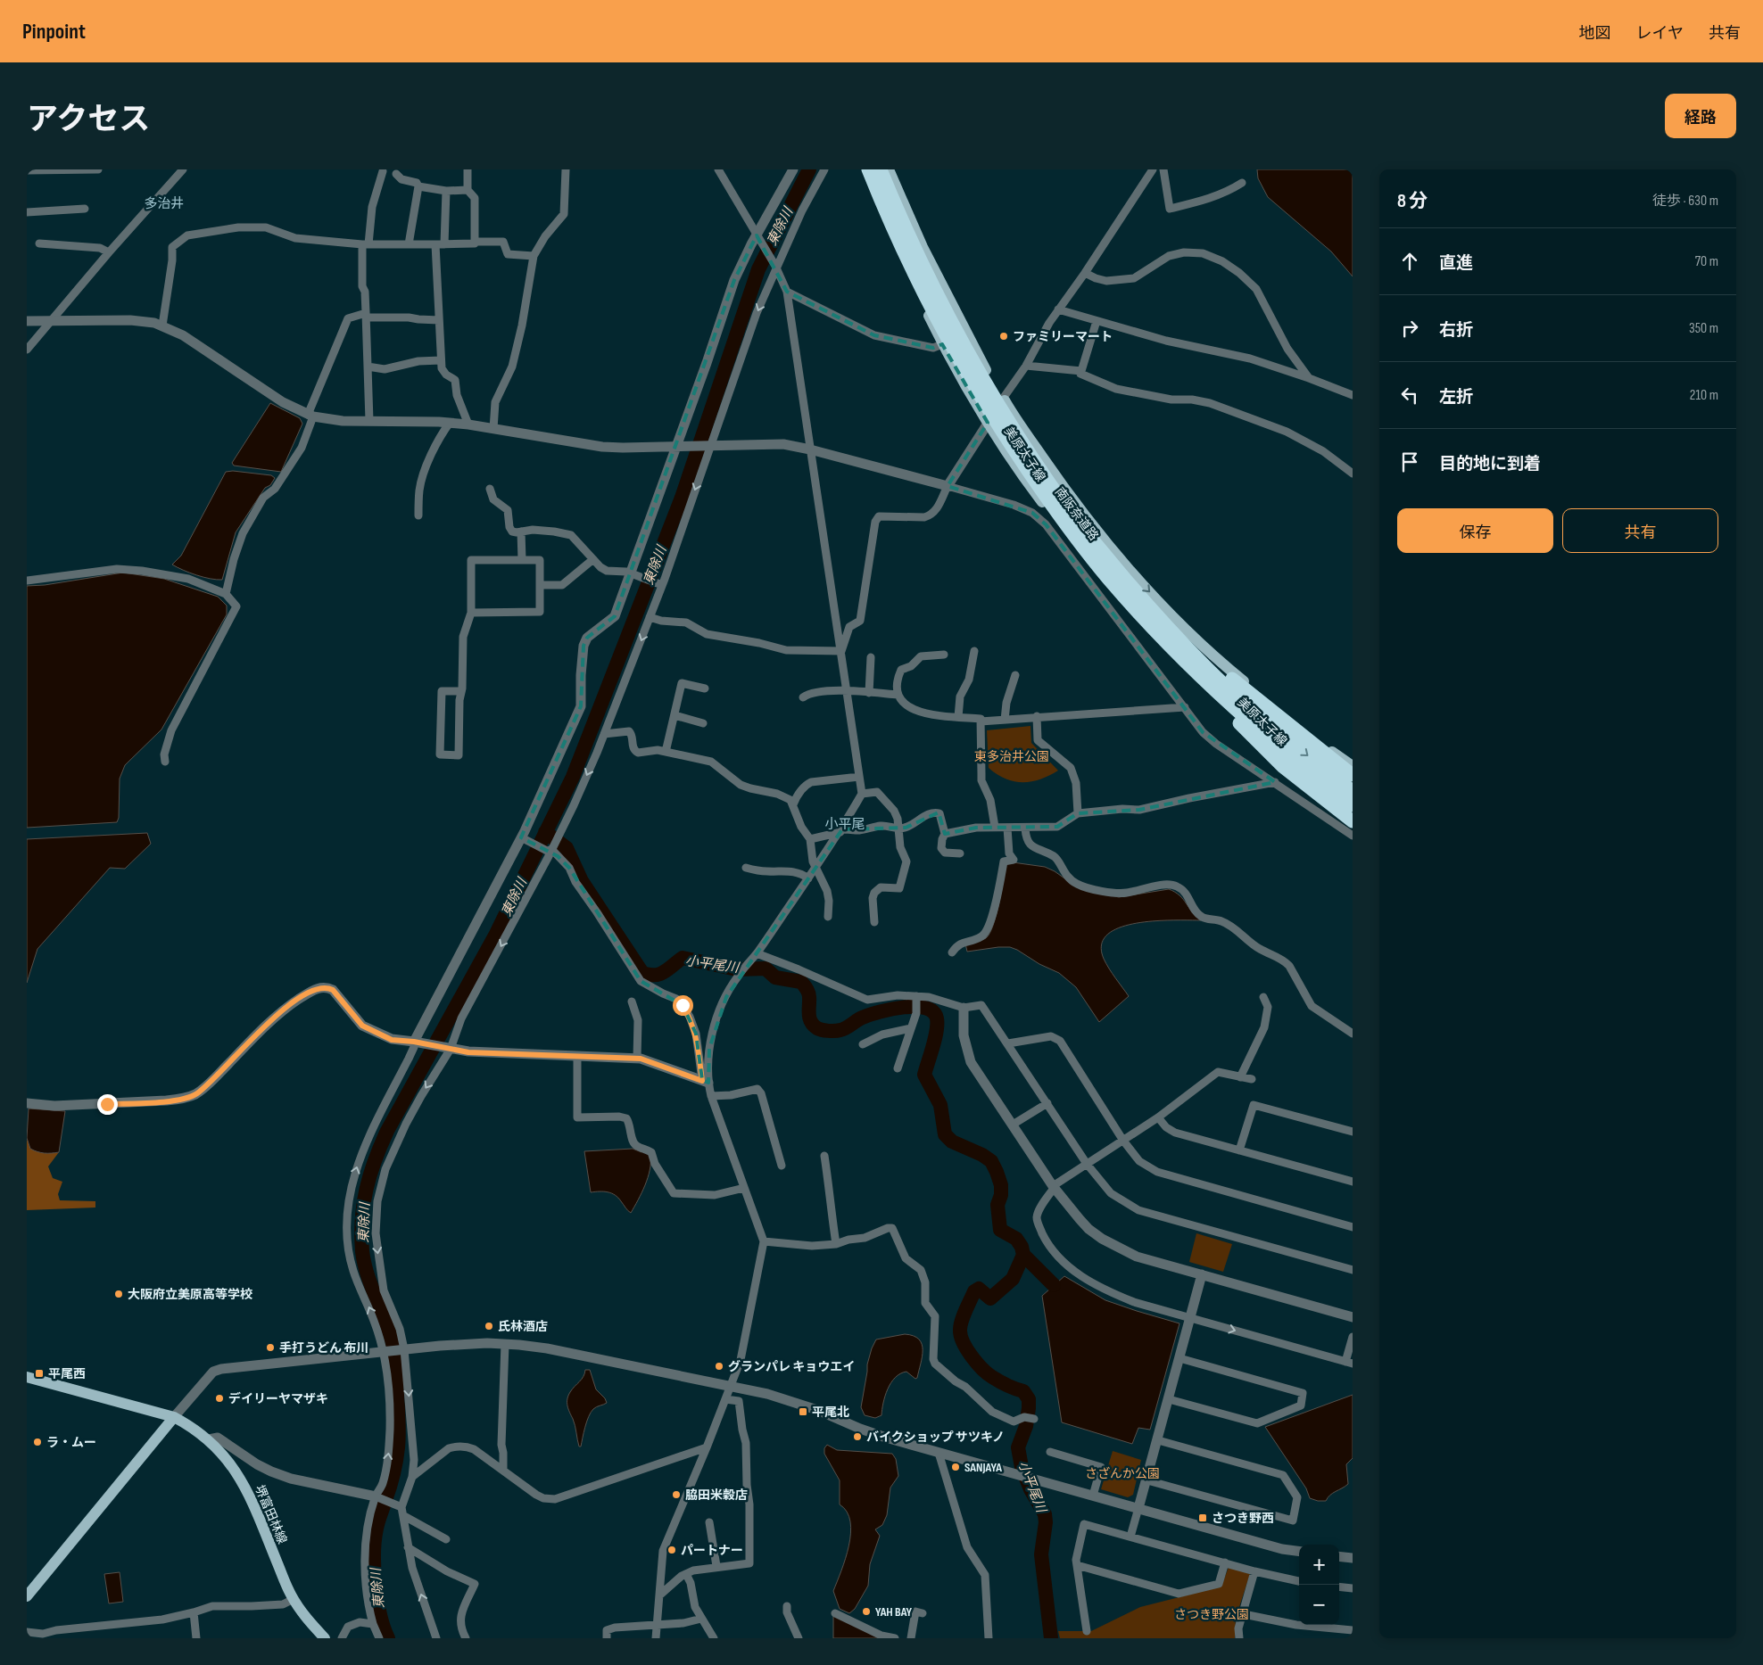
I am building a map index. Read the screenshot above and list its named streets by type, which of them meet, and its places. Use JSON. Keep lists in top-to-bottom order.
{
  "streets": {
    "highway": ["南阪奈道路"],
    "main road": ["美原太子線", "堺富田林線"]
  },
  "districts": ["多治井", "小平尾"],
  "water": ["東除川", "小平尾川"],
  "parks": ["東多治井公園", "さざんか公園", "さつき野公園"],
  "places": {
    "other": [
      "ファミリーマート",
      "大阪府立美原高等学校",
      "氏林酒店",
      "手打うどん 布川",
      "グランパレ キョウエイ",
      "デイリーヤマザキ",
      "バイクショップ サツキノ",
      "ラ・ムー",
      "SANJAYA",
      "脇田米穀店",
      "パートナー",
      "YAH BAY"
    ],
    "transit": ["平尾西", "平尾北", "さつき野西"]
  },
  "page": {
    "header": "Pinpoint",
    "nav": ["地図", "レイヤ", "共有"],
    "title": "アクセス",
    "buttons": [
      "経路",
      ["保存", "共有"]
    ],
    "heading": ["8 分", "徒歩 · 630 m"],
    "list": [
      ["直進", "70 m"],
      ["右折", "350 m"],
      ["左折", "210 m"],
      "目的地に到着"
    ],
    "map_buttons": ["+", "−"]
  }
}
